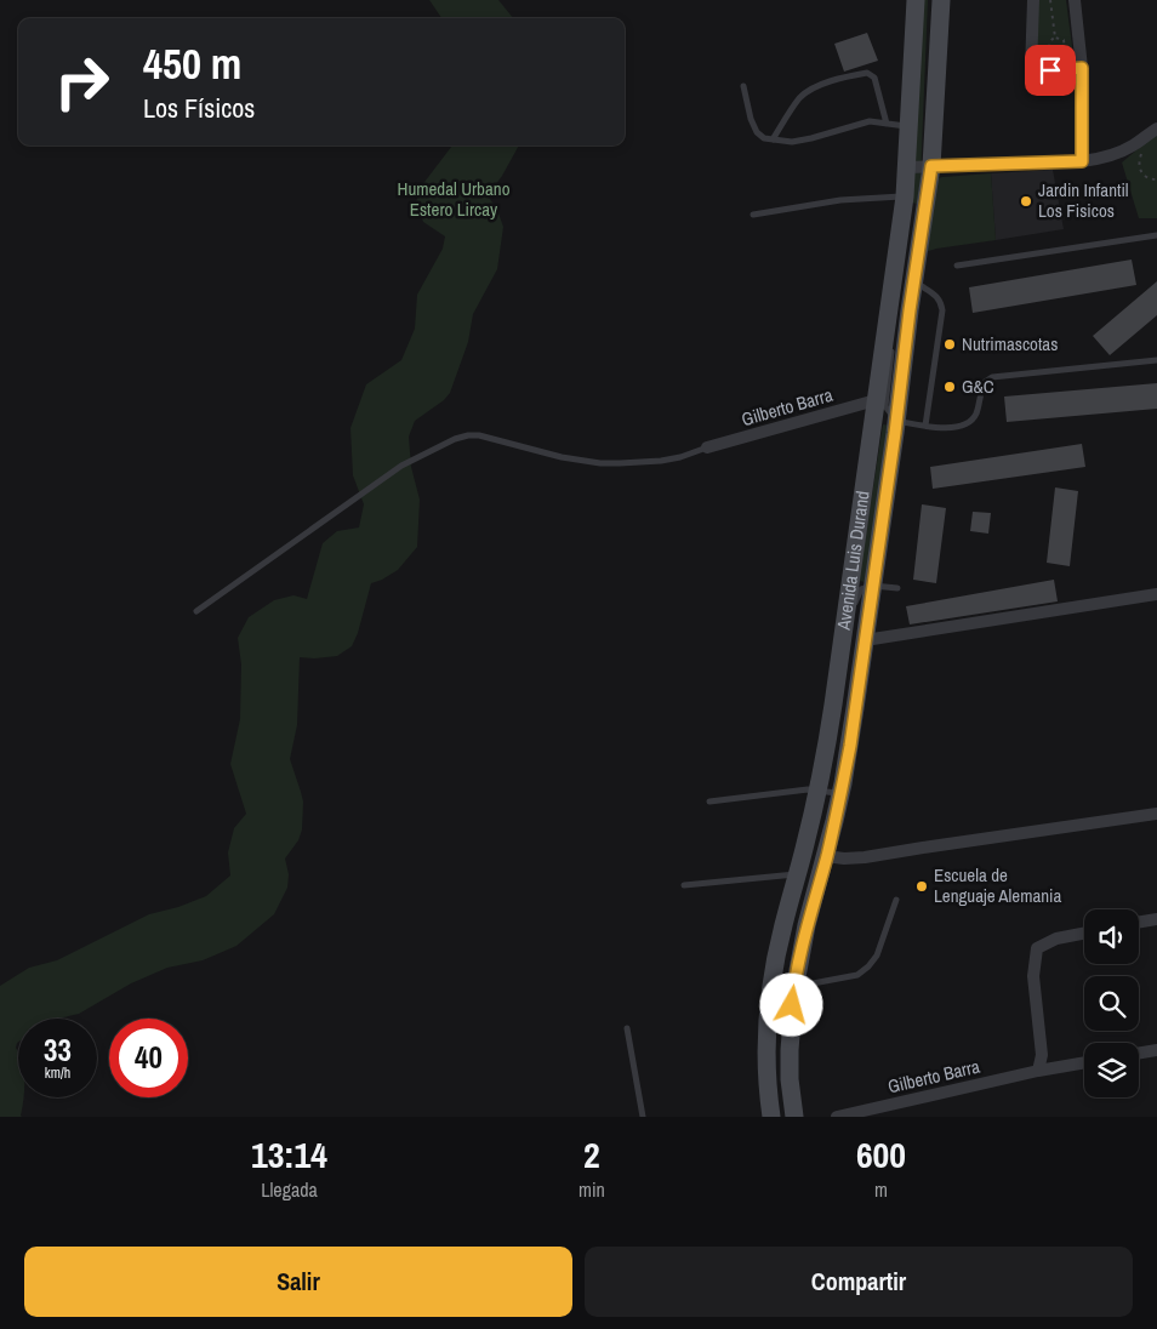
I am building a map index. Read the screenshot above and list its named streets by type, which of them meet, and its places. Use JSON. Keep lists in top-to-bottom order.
{
  "streets": {
    "street": ["Gilberto Barra", "Avenida Luis Durand"]
  },
  "crossings": [
    ["Gilberto Barra", "Avenida Luis Durand"]
  ],
  "parks": ["Humedal Urbano Estero Lircay"],
  "places": [
    "Jardin Infantil Los Fisicos",
    "Nutrimascotas",
    "G&C",
    "Escuela de Lenguaje Alemania"
  ],
  "page": {
    "turn": ["450 m", "Los Físicos"],
    "speed": "33 km/h",
    "limit": "40",
    "eta": [
      "13:14",
      "Llegada",
      "2",
      "min",
      "600",
      "m"
    ],
    "buttons": ["Salir", "Compartir"]
  }
}
